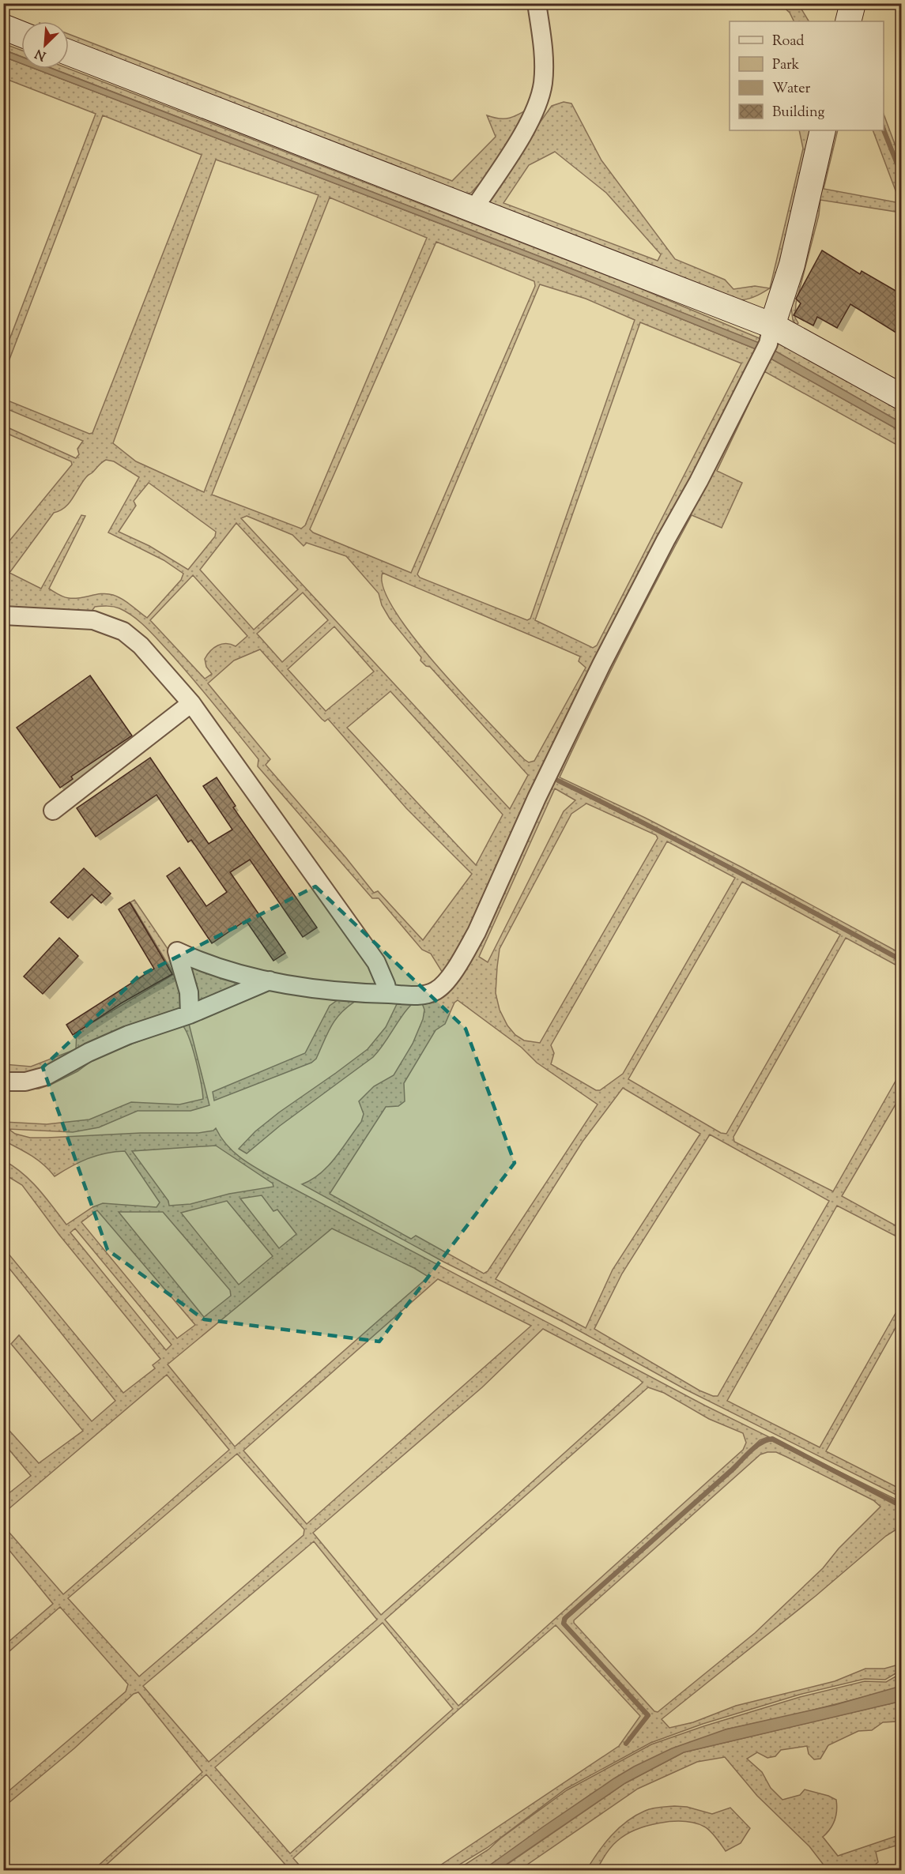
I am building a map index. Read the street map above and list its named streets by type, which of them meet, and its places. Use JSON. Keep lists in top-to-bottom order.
{
  "legend": [
    "Road",
    "Park",
    "Water",
    "Building"
  ],
  "north": "bottom left"
}
